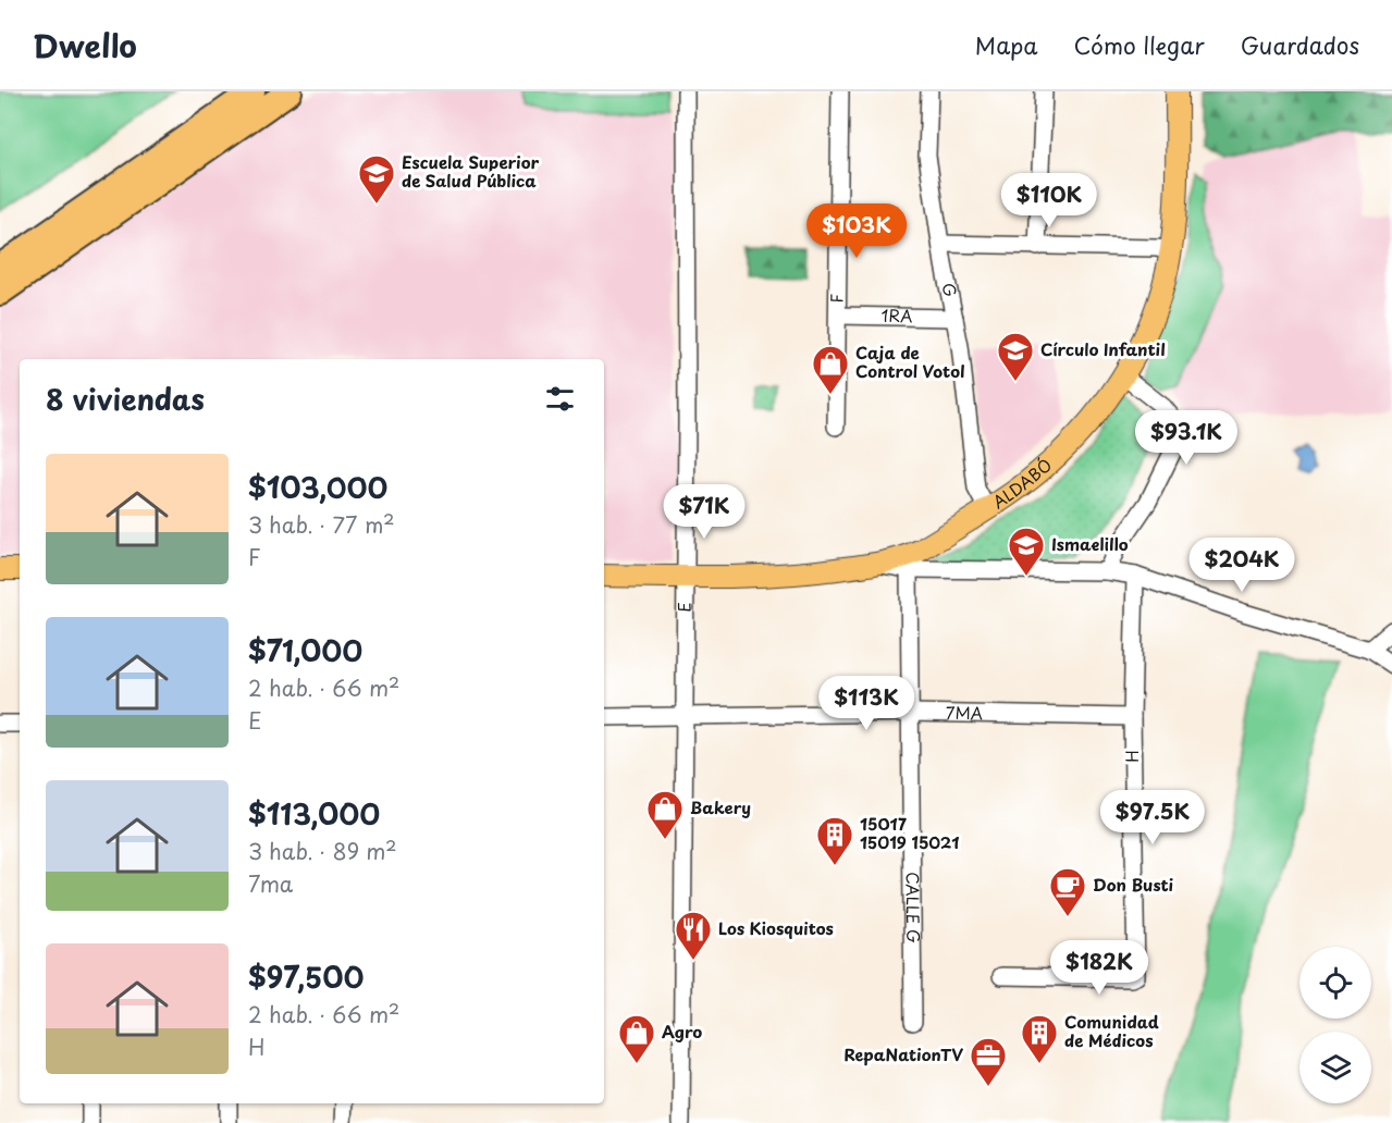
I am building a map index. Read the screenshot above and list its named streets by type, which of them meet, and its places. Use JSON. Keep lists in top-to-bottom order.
{
  "streets": {
    "main road": ["ALDABÓ"],
    "street": [
      "G",
      "F",
      "1RA",
      "E",
      "7MA",
      "H",
      "CALLE G"
    ]
  },
  "crossings": [
    ["G", "1RA"],
    ["G", "ALDABÓ"],
    ["F", "1RA"],
    ["ALDABÓ", "E"],
    ["ALDABÓ", "CALLE G"],
    ["E", "7MA"],
    ["7MA", "H"],
    ["7MA", "CALLE G"]
  ],
  "places": {
    "school or university": ["Escuela Superior de Salud Pública", "Círculo Infantil", "Ismaelillo"],
    "shop": ["Caja de Control Votol", "Bakery", "Agro"],
    "building": ["15017 15019 15021", "Comunidad de Médicos"],
    "cafe": ["Don Busti"],
    "restaurant": ["Los Kiosquitos"],
    "office": ["RepaNationTV"]
  },
  "page": {
    "header": "Dwello",
    "nav": ["Mapa", "Cómo llegar", "Guardados"],
    "price": [
      "$110K",
      "$103K",
      "$93.1K",
      "$71K",
      "$204K",
      "$113K",
      "$97.5K",
      "$182K"
    ],
    "heading": "8 viviendas",
    "list": [
      {
        "name": "$103,000",
        "note": "3 hab. · 77 m² · F"
      },
      {
        "name": "$71,000",
        "note": "2 hab. · 66 m² · E"
      },
      {
        "name": "$113,000",
        "note": "3 hab. · 89 m² · 7ma"
      },
      {
        "name": "$97,500",
        "note": "2 hab. · 66 m² · H"
      }
    ]
  }
}
